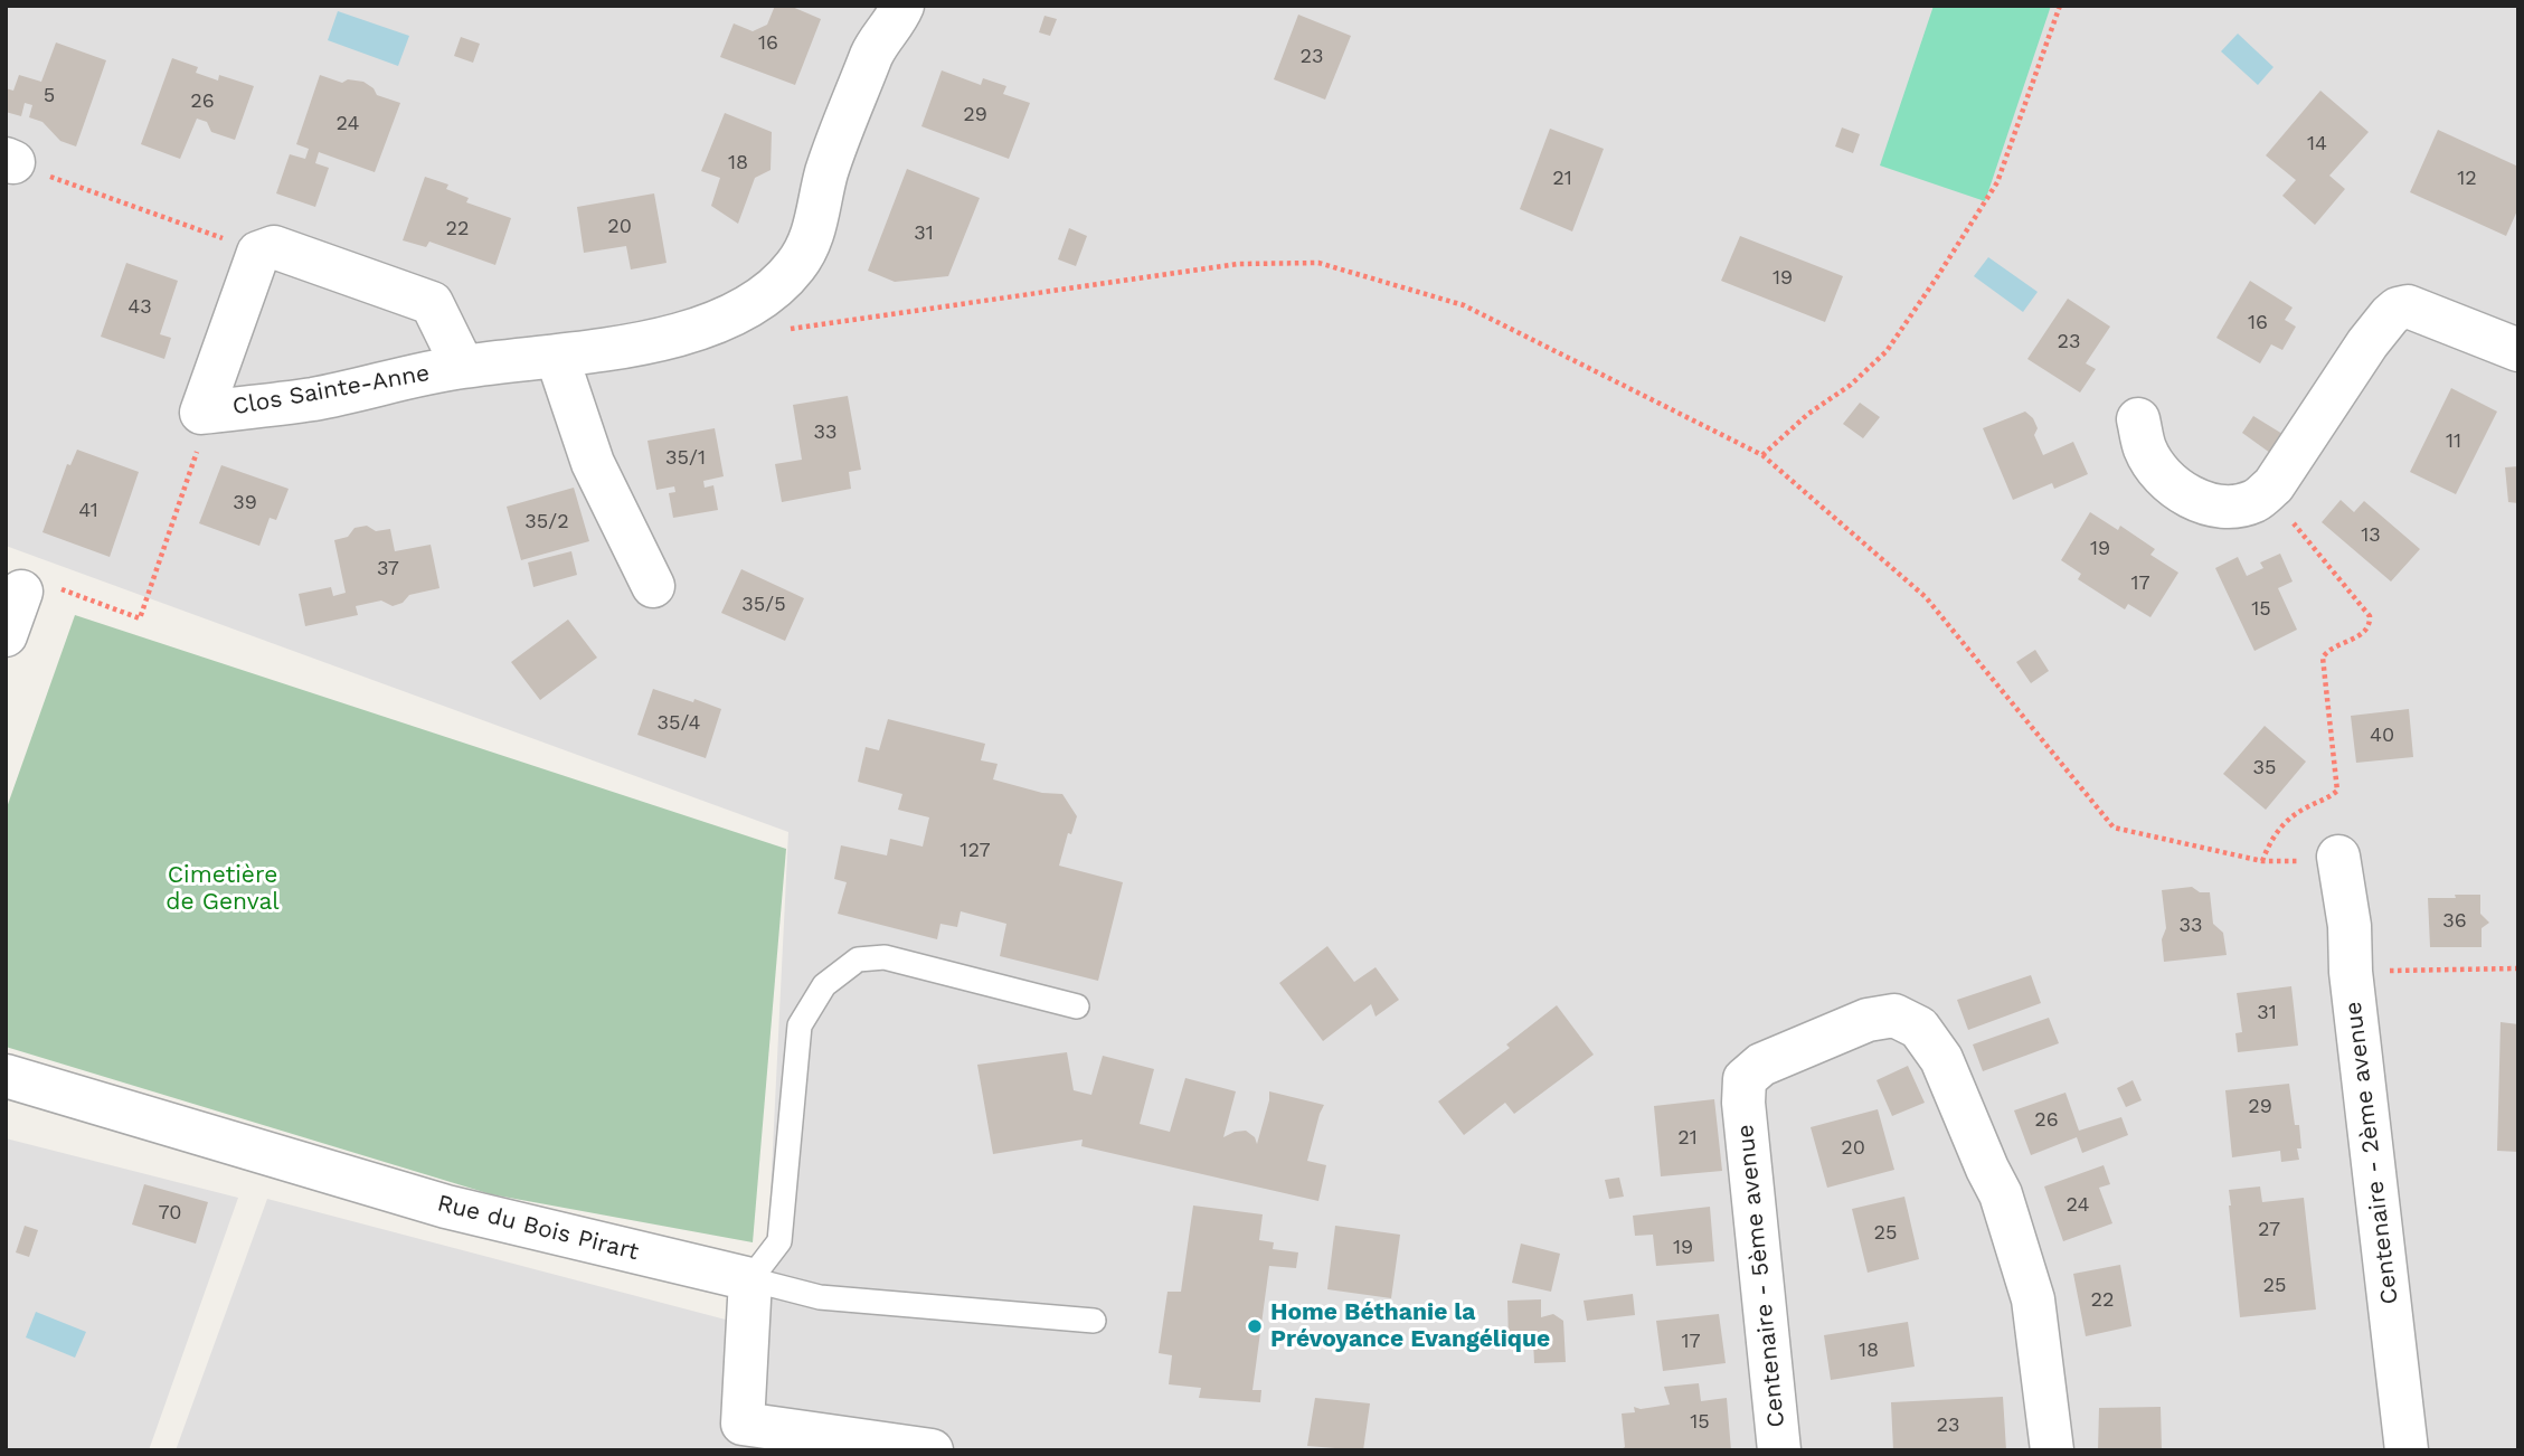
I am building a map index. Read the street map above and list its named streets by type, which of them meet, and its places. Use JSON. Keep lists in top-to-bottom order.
{
  "streets": {
    "street": [
      "Clos Sainte-Anne",
      "Centenaire - 2ème avenue",
      "Rue du Bois Pirart",
      "Centenaire - 5ème avenue"
    ]
  },
  "parks": ["Cimetière de Genval"],
  "places": ["Home Béthanie la Prévoyance Evangélique"],
  "house_numbers": [
    "16",
    "23",
    "5",
    "26",
    "29",
    "24",
    "14",
    "18",
    "21",
    "12",
    "20",
    "22",
    "31",
    "19",
    "43",
    "16",
    "23",
    "33",
    "11",
    "35/1",
    "39",
    "41",
    "35/2",
    "13",
    "19",
    "37",
    "17",
    "35/5",
    "15",
    "35/4",
    "40",
    "35",
    "127",
    "36",
    "33",
    "31",
    "29",
    "26",
    "21",
    "20",
    "24",
    "70",
    "27",
    "25",
    "19",
    "25",
    "22",
    "17",
    "18",
    "15",
    "23"
  ]
}
